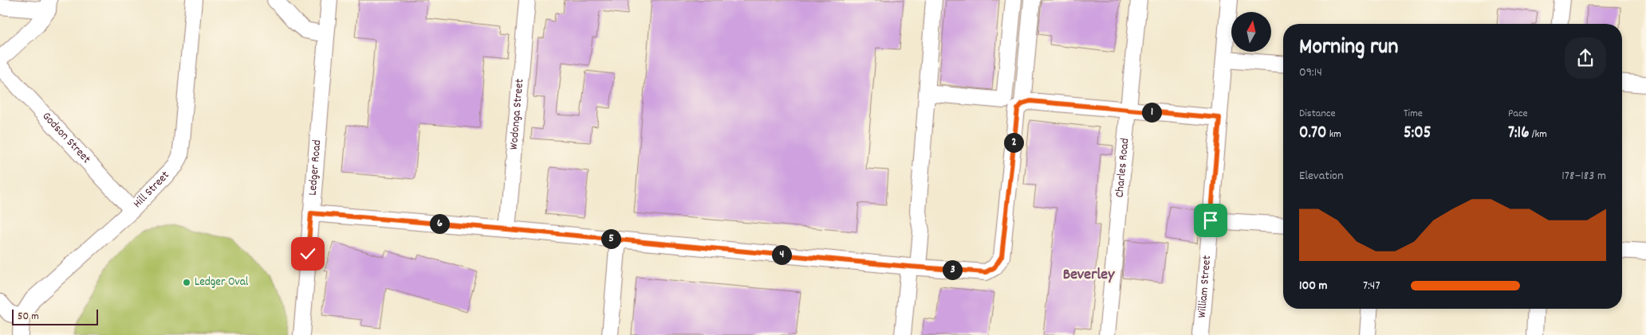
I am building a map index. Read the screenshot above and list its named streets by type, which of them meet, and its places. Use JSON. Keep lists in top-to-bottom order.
{
  "streets": {
    "street": [
      "Wodonga Street",
      "Godson Street",
      "Ledger Road",
      "Charles Road",
      "Hill Street",
      "William Street"
    ]
  },
  "crossings": [
    ["Godson Street", "Hill Street"]
  ],
  "districts": ["Beverley"],
  "places": ["Ledger Oval"],
  "scale_bar": "50 m",
  "north": "top",
  "page": {
    "heading": ["Morning run", "09:14"],
    "stats": [
      ["Distance", "0.70 km"],
      ["Time", "5:05"],
      ["Pace", "7:16 /km"]
    ],
    "pins": [
      "1",
      "2",
      "6",
      "5",
      "4",
      "3"
    ],
    "chart": ["Elevation", "178–183 m"],
    "list": [
      {
        "name": "100 m",
        "note": "7:47"
      }
    ],
    "scale": "50 m"
  }
}
